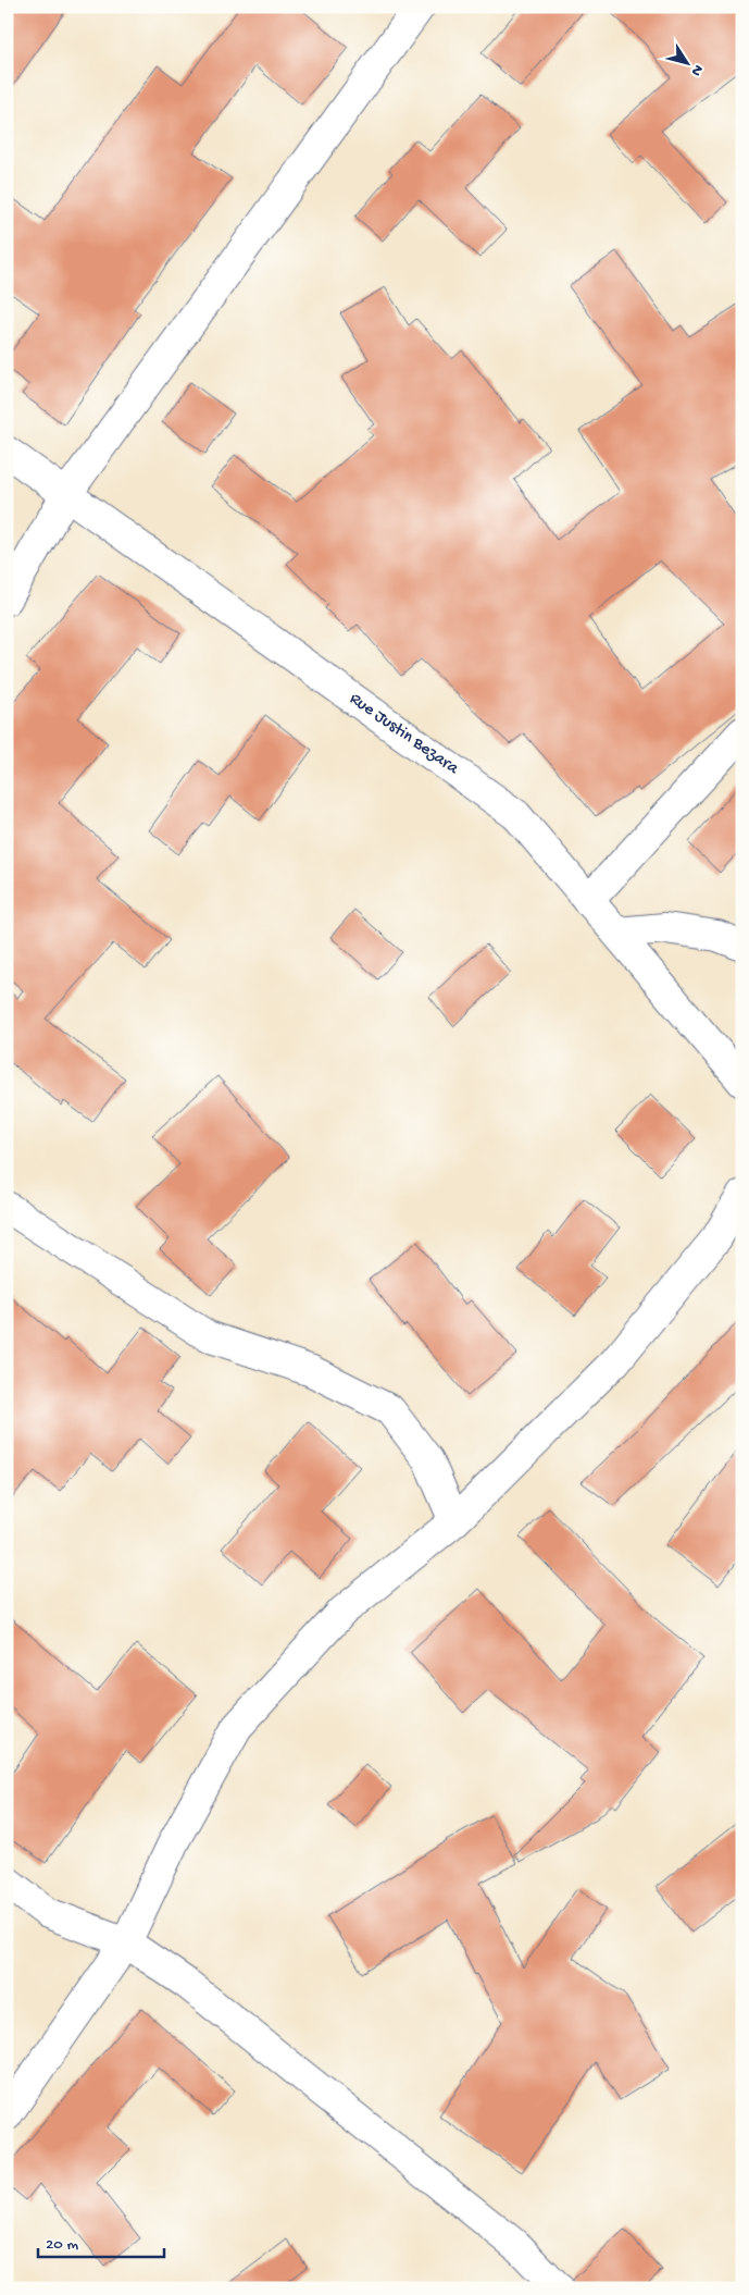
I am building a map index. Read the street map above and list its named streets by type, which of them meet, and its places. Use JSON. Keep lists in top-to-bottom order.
{
  "streets": {
    "street": ["Rue Justin Bezara"]
  },
  "scale_bar": "20 m",
  "north": "bottom right"
}
